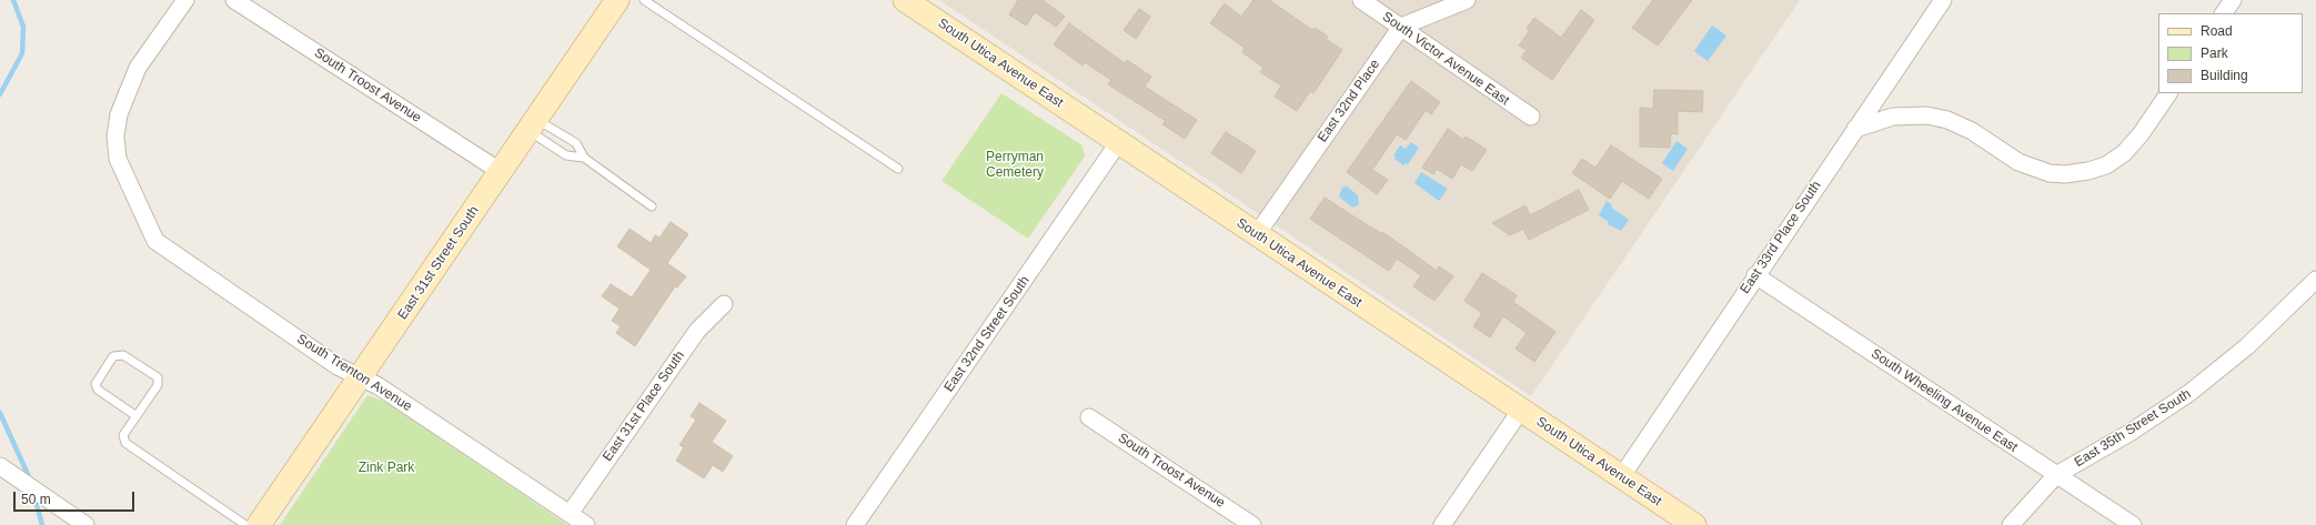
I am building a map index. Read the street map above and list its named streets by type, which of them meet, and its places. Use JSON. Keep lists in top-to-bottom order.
{
  "streets": {
    "street": [
      "South Victor Avenue East",
      "South Utica Avenue East",
      "South Troost Avenue",
      "East 32nd Place",
      "East 33rd Place South",
      "East 31st Street South",
      "East 32nd Street South",
      "South Trenton Avenue",
      "South Wheeling Avenue East",
      "East 31st Place South",
      "East 35th Street South"
    ]
  },
  "crossings": [
    ["South Victor Avenue East", "East 32nd Place"],
    ["South Utica Avenue East", "East 32nd Place"],
    ["South Utica Avenue East", "East 33rd Place South"],
    ["South Utica Avenue East", "East 32nd Street South"],
    ["South Troost Avenue", "East 31st Street South"],
    ["East 33rd Place South", "South Wheeling Avenue East"],
    ["East 31st Street South", "South Trenton Avenue"],
    ["South Trenton Avenue", "East 31st Place South"],
    ["South Wheeling Avenue East", "East 35th Street South"]
  ],
  "parks": ["Perryman Cemetery", "Zink Park"],
  "legend": ["Road", "Park", "Building"],
  "scale_bar": "50 m"
}
